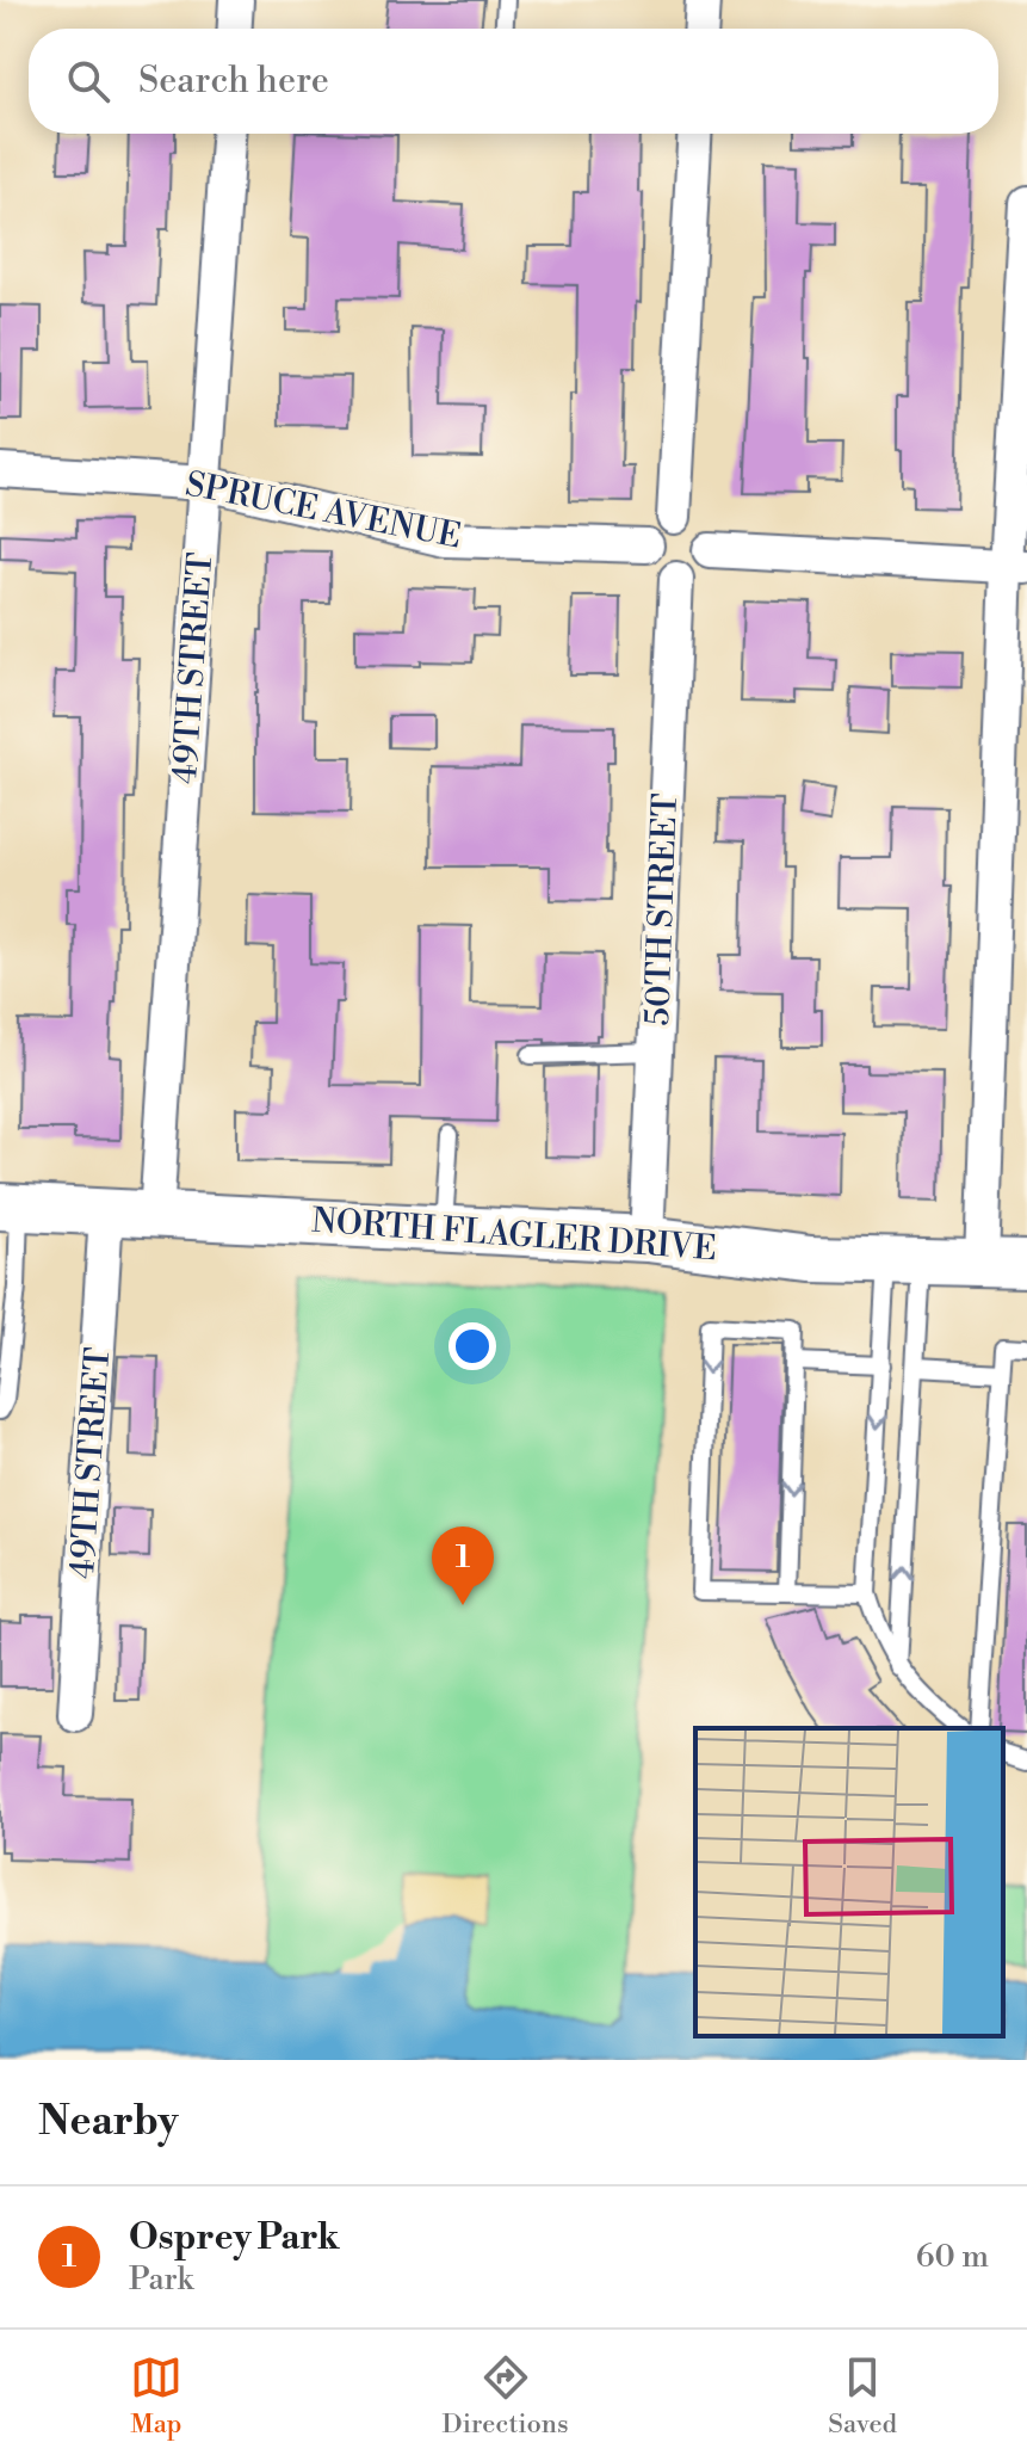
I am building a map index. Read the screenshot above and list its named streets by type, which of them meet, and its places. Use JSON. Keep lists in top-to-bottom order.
{
  "streets": {
    "street": [
      "SPRUCE AVENUE",
      "49TH STREET",
      "50TH STREET",
      "NORTH FLAGLER DRIVE"
    ]
  },
  "crossings": [
    ["SPRUCE AVENUE", "49TH STREET"],
    ["SPRUCE AVENUE", "50TH STREET"],
    ["49TH STREET", "NORTH FLAGLER DRIVE"],
    ["50TH STREET", "NORTH FLAGLER DRIVE"]
  ],
  "page": {
    "search": "Search here",
    "pins": "1",
    "heading": "Nearby",
    "list": [
      {
        "mark": "1",
        "name": "Osprey Park",
        "note": "Park",
        "value": "60 m"
      }
    ],
    "nav": ["Map", "Directions", "Saved"]
  }
}
